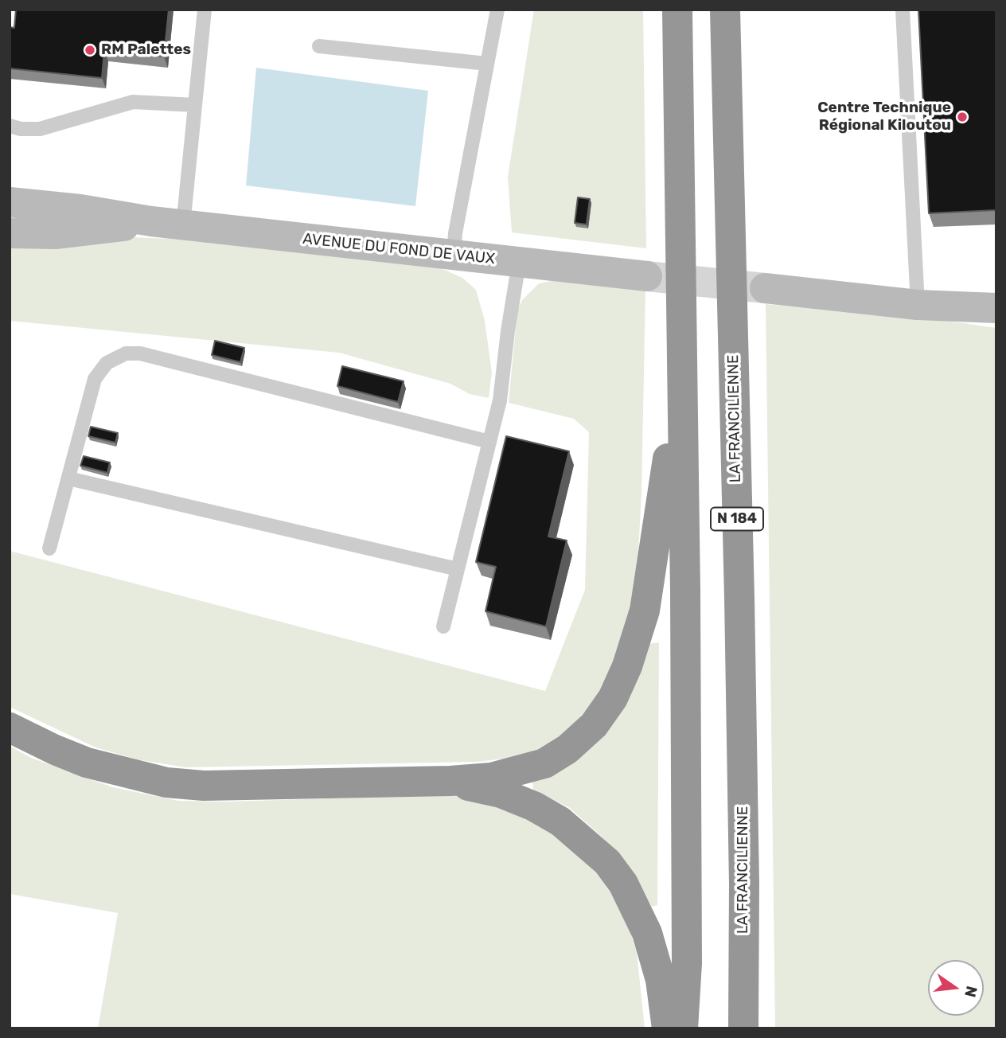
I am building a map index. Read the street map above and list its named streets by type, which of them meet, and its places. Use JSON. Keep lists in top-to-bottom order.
{
  "streets": {
    "highway": ["LA FRANCILIENNE", "N 184"],
    "street": ["AVENUE DU FOND DE VAUX"]
  },
  "places": ["RM Palettes", "Centre Technique Régional Kiloutou"],
  "north": "right"
}
